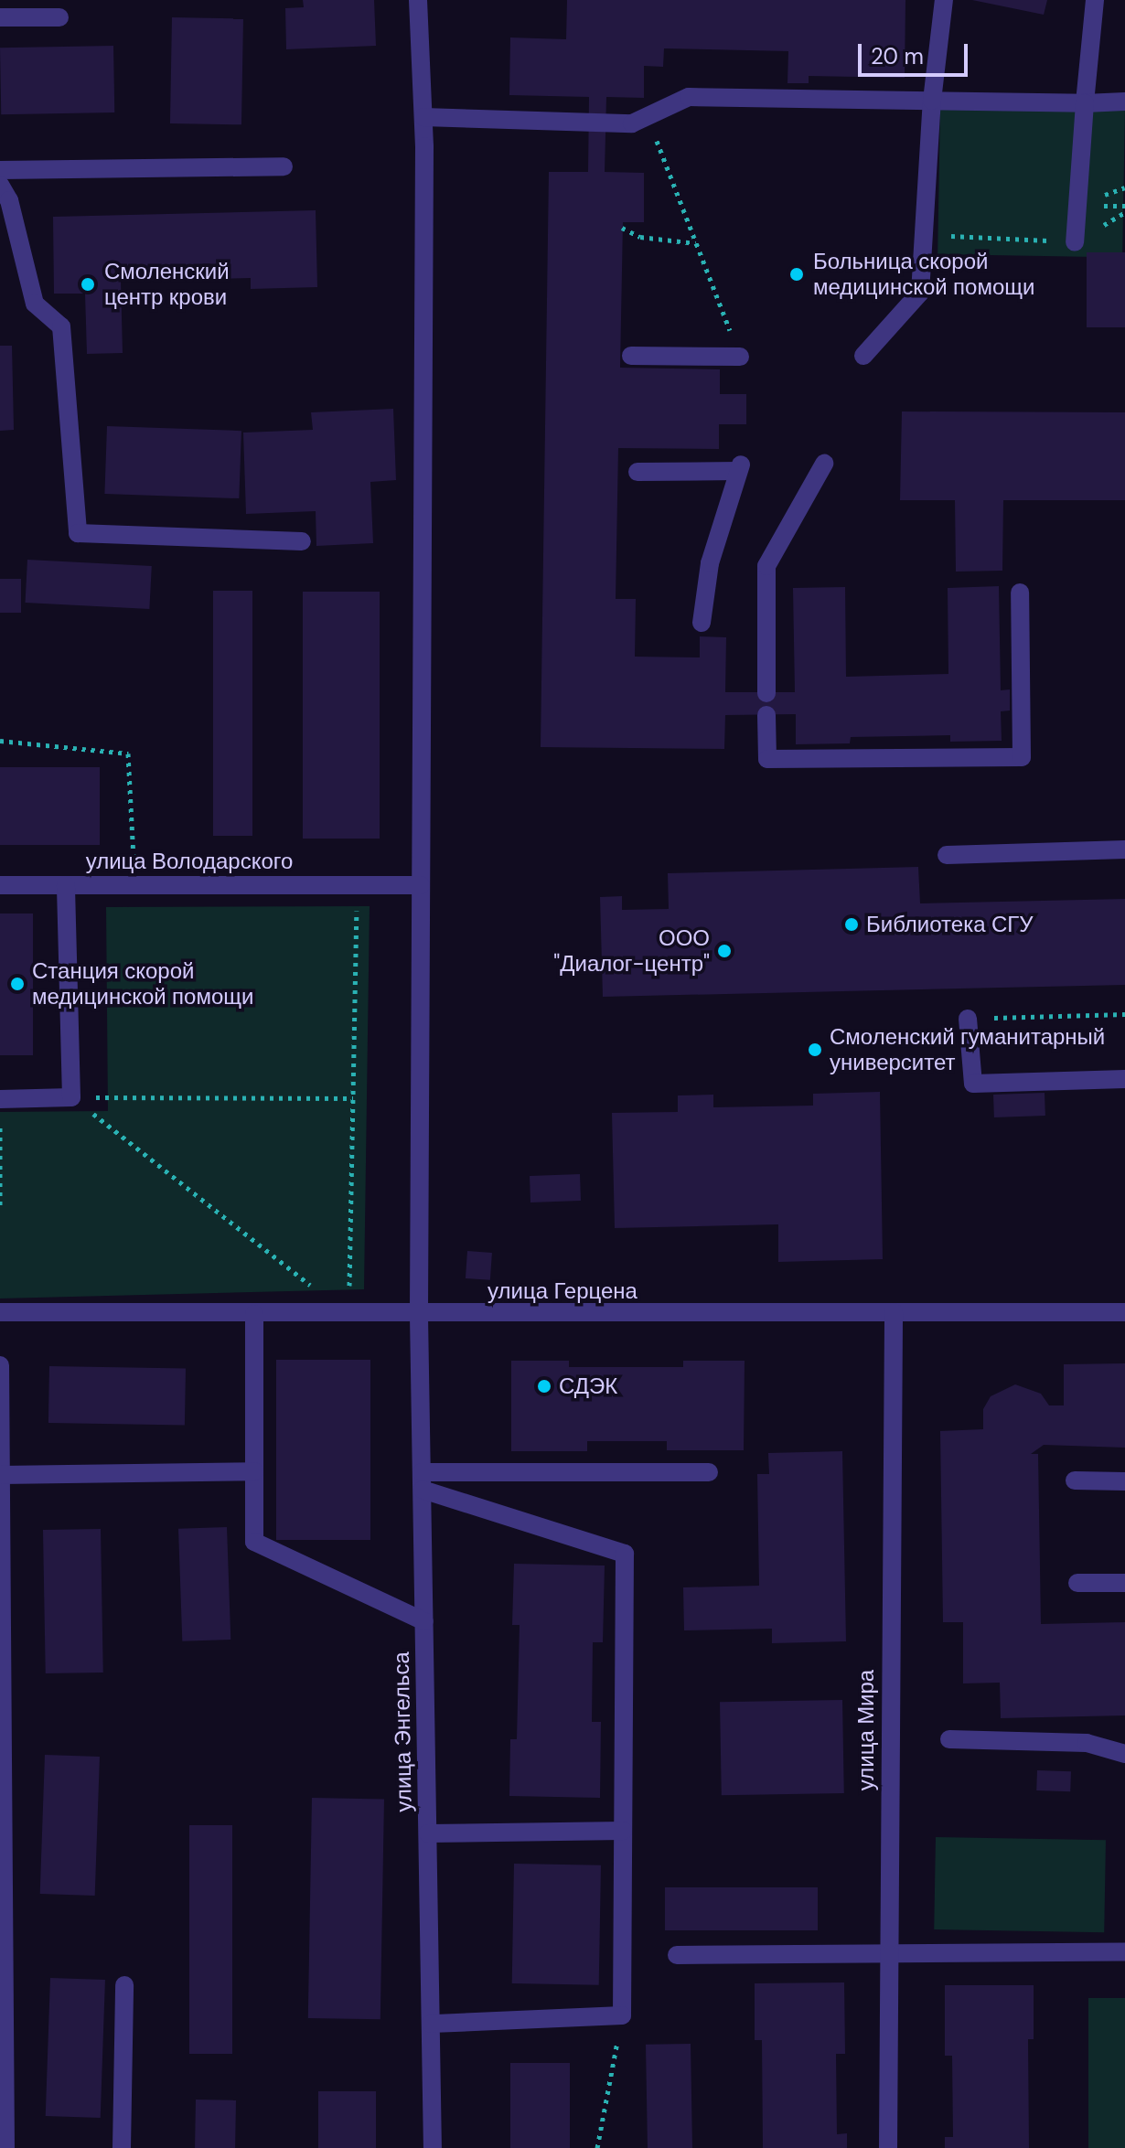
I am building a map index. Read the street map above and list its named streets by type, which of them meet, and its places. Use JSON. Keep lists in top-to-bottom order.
{
  "streets": {
    "street": [
      "улица Володарского",
      "улица Герцена",
      "улица Мира",
      "улица Энгельса"
    ]
  },
  "crossings": [
    ["улица Володарского", "улица Энгельса"],
    ["улица Герцена", "улица Мира"],
    ["улица Герцена", "улица Энгельса"]
  ],
  "places": [
    "Больница скорой медицинской помощи",
    "Смоленский центр крови",
    "Библиотека СГУ",
    "ООО \"Диалог-центр\"",
    "Станция скорой медицинской помощи",
    "Смоленский гуманитарный университет",
    "СДЭК"
  ],
  "scale_bar": "20 m"
}
